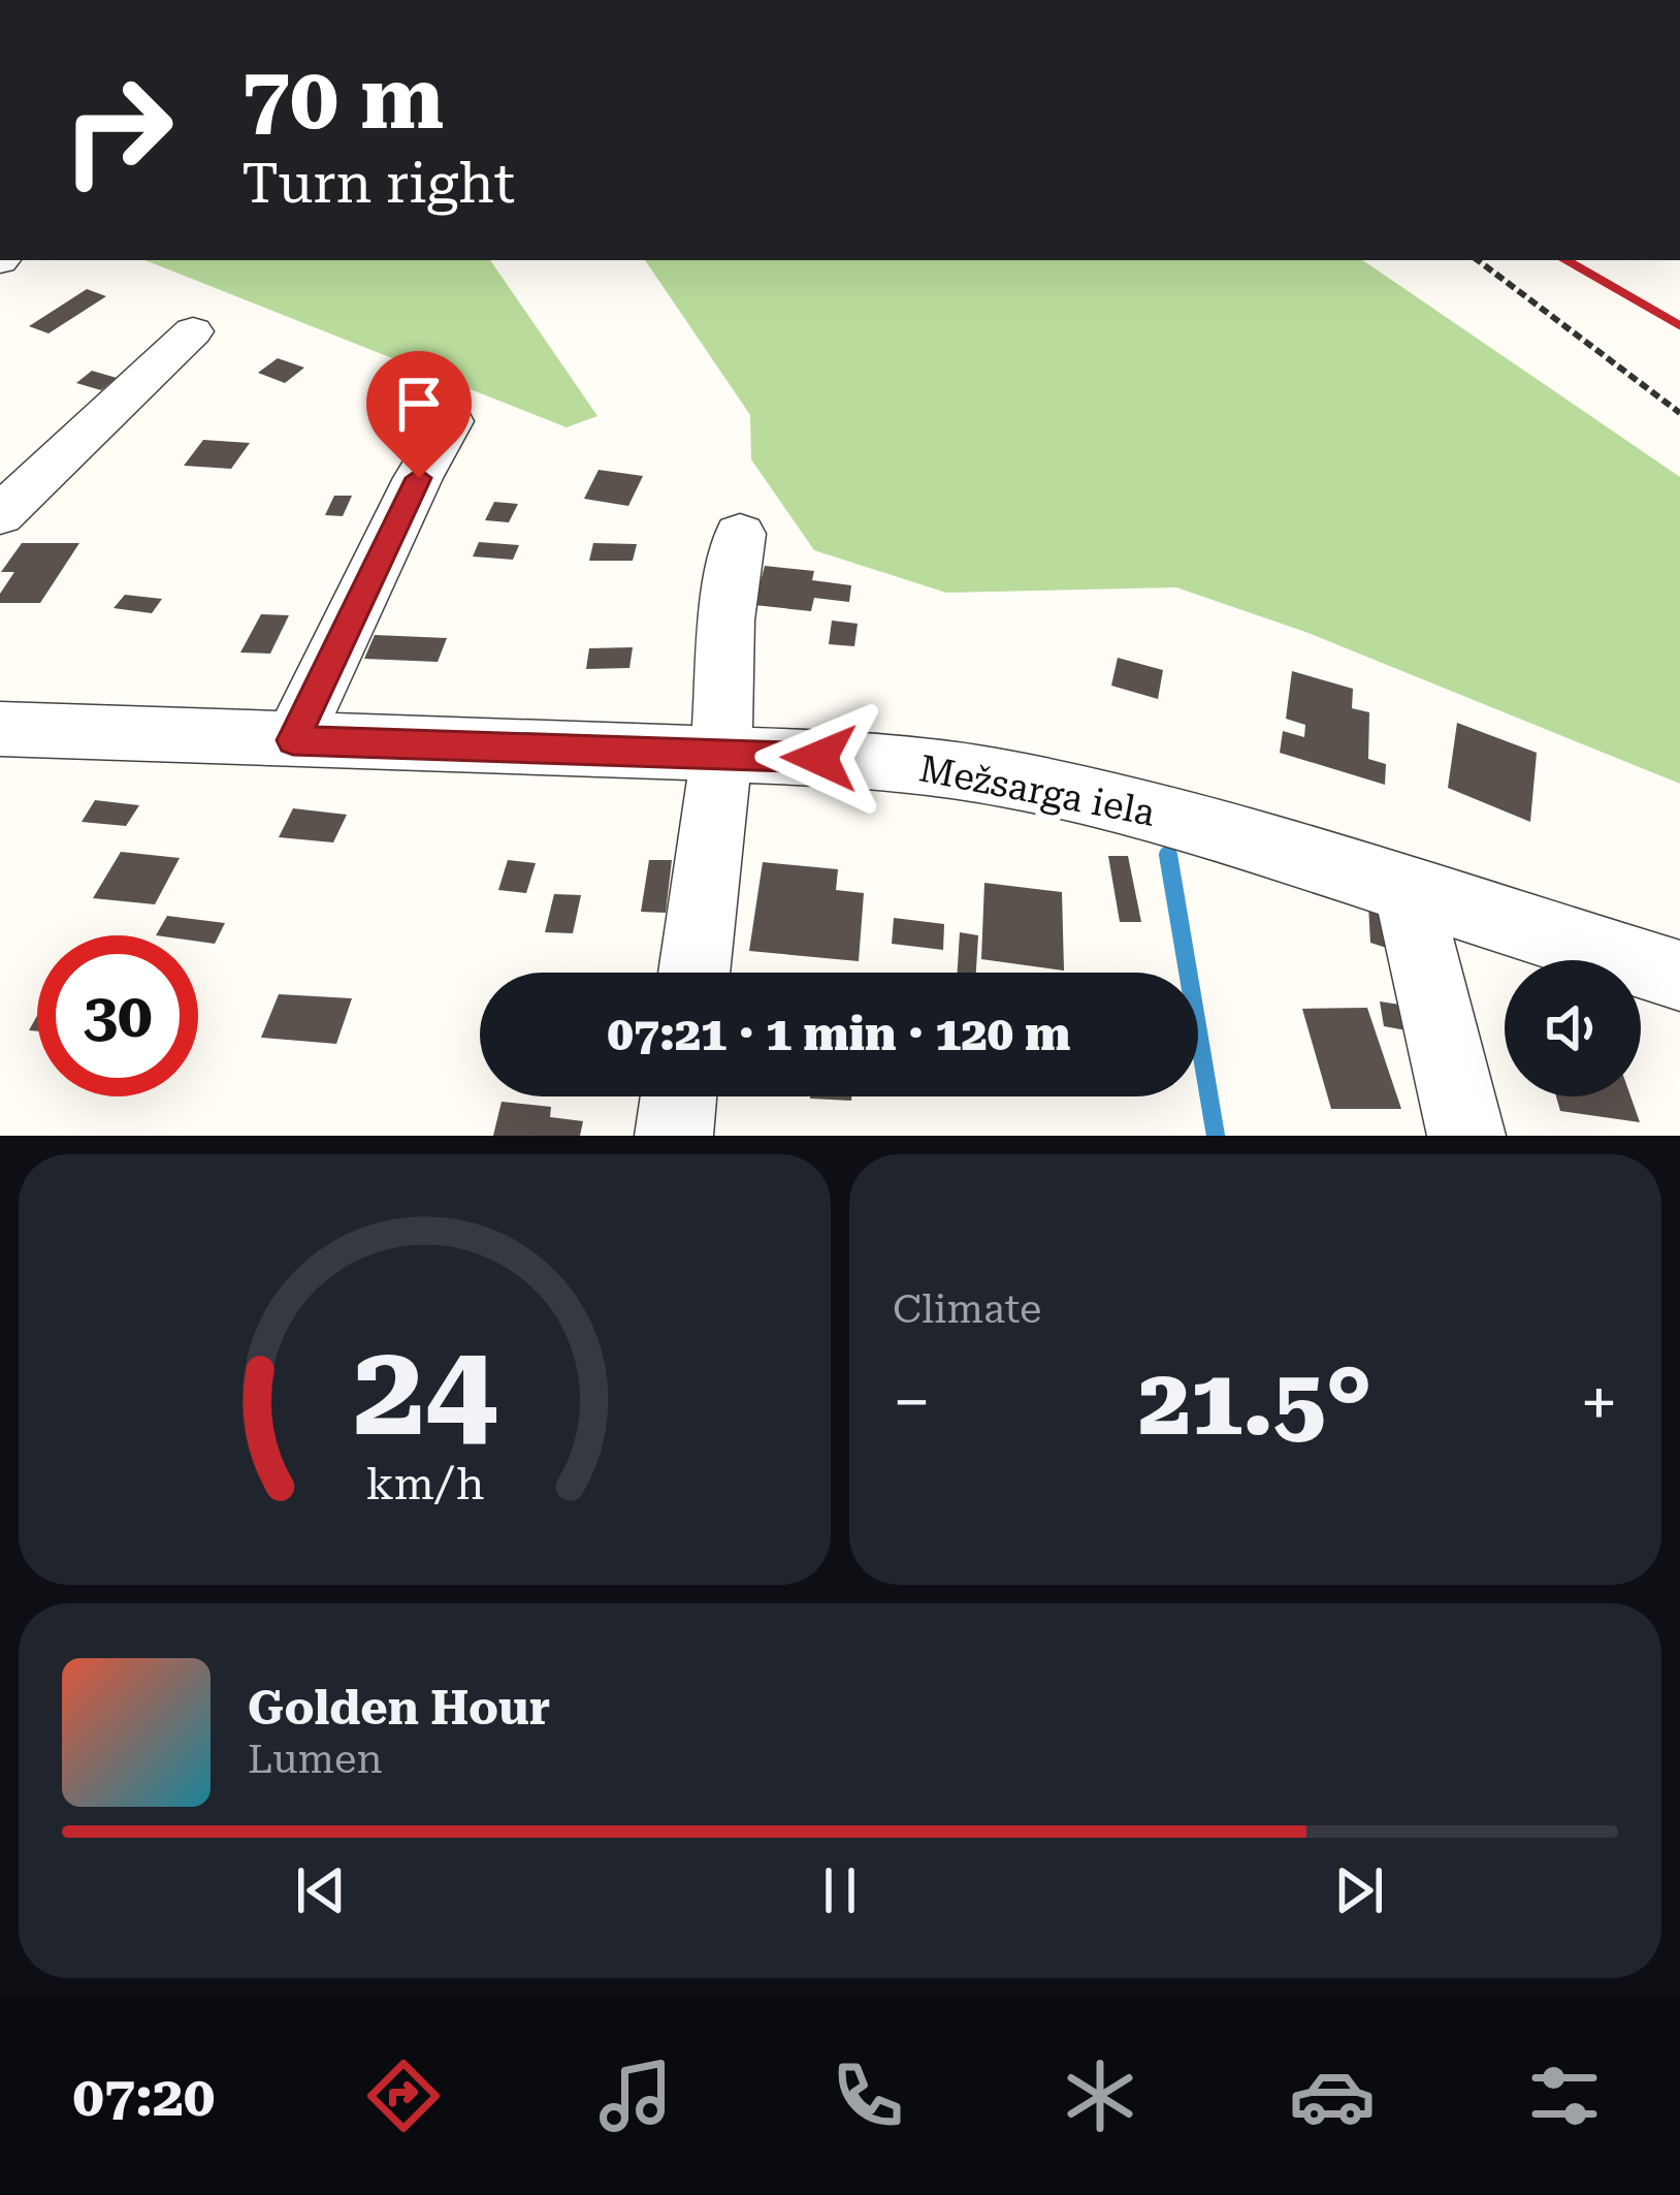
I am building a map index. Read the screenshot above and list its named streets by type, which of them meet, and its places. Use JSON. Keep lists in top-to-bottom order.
{
  "streets": {
    "street": ["Mežsarga iela"]
  },
  "page": {
    "turn": ["70 m", "Turn right"],
    "limit": "30",
    "trip": "07:21 · 1 min · 120 m",
    "tile": "Climate",
    "heat": ["−", "21.5°", "+"],
    "song": ["Golden Hour", "Lumen"],
    "tabs": "07:20",
    "gauge": ["24", "km/h"]
  }
}
